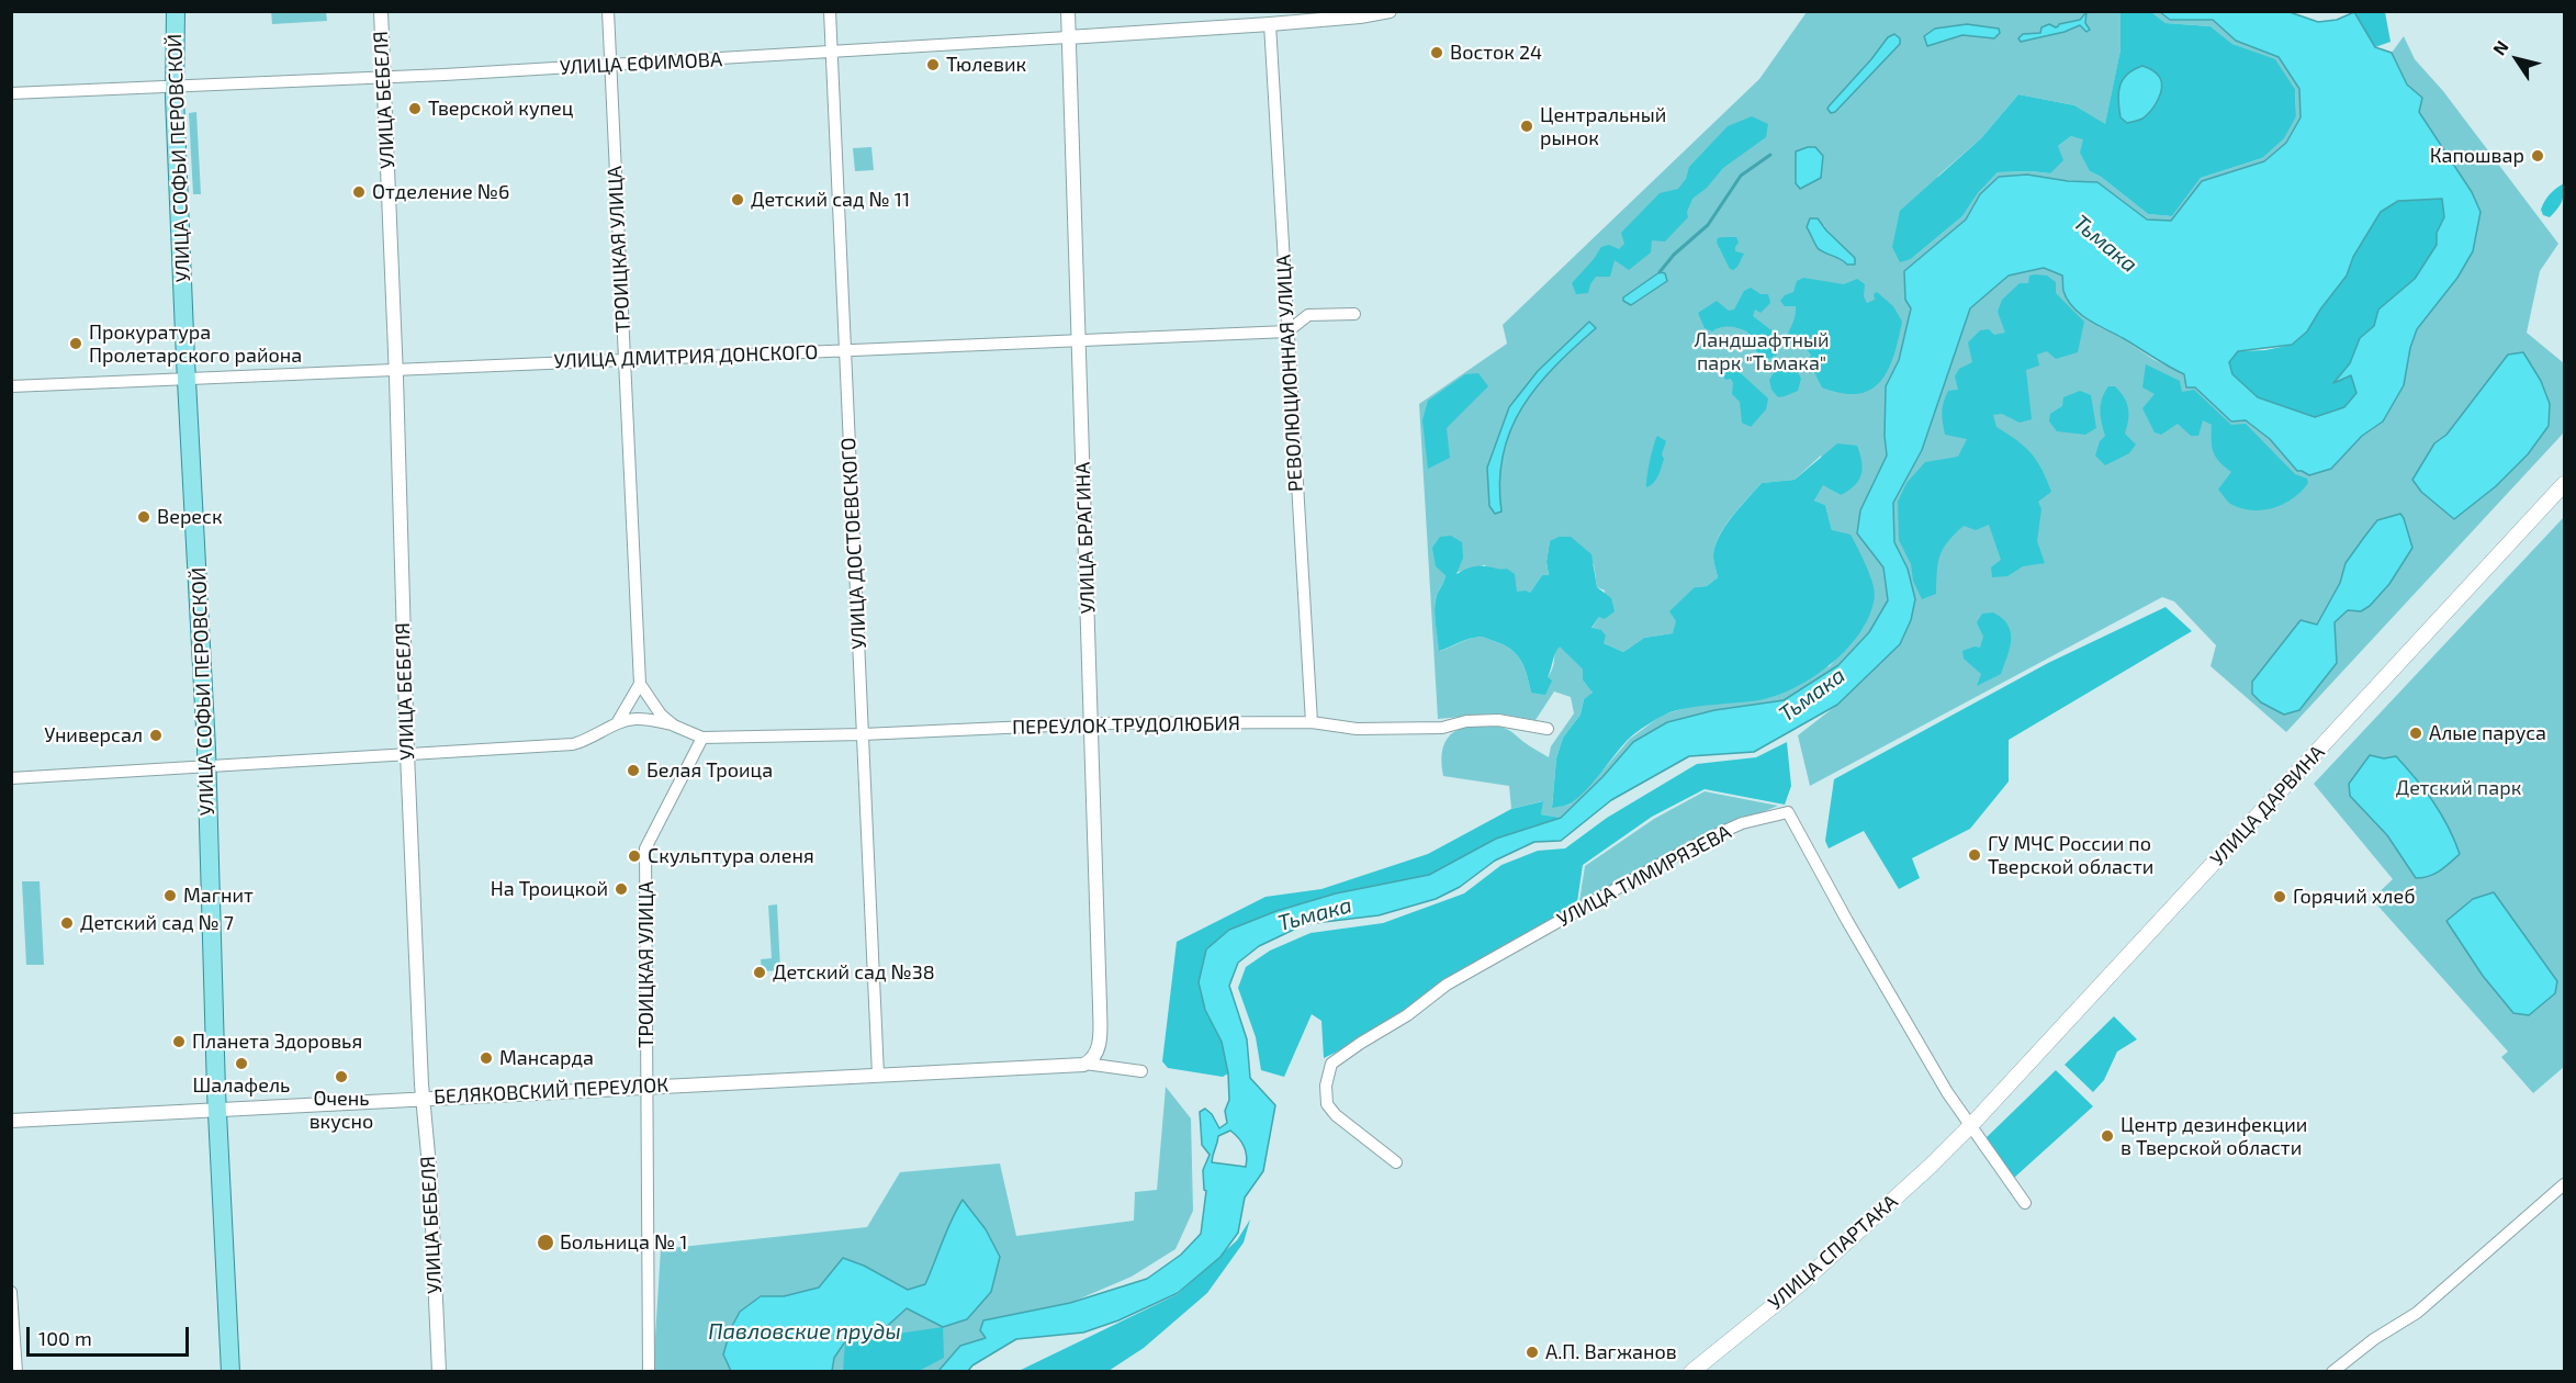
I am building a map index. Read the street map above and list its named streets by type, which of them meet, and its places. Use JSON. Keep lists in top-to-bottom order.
{
  "streets": {
    "main road": ["УЛИЦА СОФЬИ ПЕРОВСКОЙ", "УЛИЦА ДАРВИНА", "УЛИЦА СПАРТАКА"],
    "street": [
      "УЛИЦА ЕФИМОВА",
      "УЛИЦА БЕБЕЛЯ",
      "ТРОИЦКАЯ УЛИЦА",
      "УЛИЦА ДМИТРИЯ ДОНСКОГО",
      "РЕВОЛЮЦИОННАЯ УЛИЦА",
      "УЛИЦА БРАГИНА",
      "УЛИЦА ДОСТОЕВСКОГО",
      "ПЕРЕУЛОК ТРУДОЛЮБИЯ",
      "УЛИЦА ТИМИРЯЗЕВА",
      "БЕЛЯКОВСКИЙ ПЕРЕУЛОК"
    ]
  },
  "crossings": [
    ["УЛИЦА ЕФИМОВА", "УЛИЦА БЕБЕЛЯ"],
    ["УЛИЦА ЕФИМОВА", "УЛИЦА СОФЬИ ПЕРОВСКОЙ"],
    ["УЛИЦА ЕФИМОВА", "ТРОИЦКАЯ УЛИЦА"],
    ["УЛИЦА ЕФИМОВА", "РЕВОЛЮЦИОННАЯ УЛИЦА"],
    ["УЛИЦА ЕФИМОВА", "УЛИЦА БРАГИНА"],
    ["УЛИЦА ЕФИМОВА", "УЛИЦА ДОСТОЕВСКОГО"],
    ["УЛИЦА БЕБЕЛЯ", "УЛИЦА ДМИТРИЯ ДОНСКОГО"],
    ["УЛИЦА БЕБЕЛЯ", "БЕЛЯКОВСКИЙ ПЕРЕУЛОК"],
    ["УЛИЦА СОФЬИ ПЕРОВСКОЙ", "УЛИЦА ДМИТРИЯ ДОНСКОГО"],
    ["УЛИЦА СОФЬИ ПЕРОВСКОЙ", "БЕЛЯКОВСКИЙ ПЕРЕУЛОК"],
    ["ТРОИЦКАЯ УЛИЦА", "УЛИЦА ДМИТРИЯ ДОНСКОГО"],
    ["ТРОИЦКАЯ УЛИЦА", "ПЕРЕУЛОК ТРУДОЛЮБИЯ"],
    ["ТРОИЦКАЯ УЛИЦА", "БЕЛЯКОВСКИЙ ПЕРЕУЛОК"],
    ["УЛИЦА ДМИТРИЯ ДОНСКОГО", "РЕВОЛЮЦИОННАЯ УЛИЦА"],
    ["УЛИЦА ДМИТРИЯ ДОНСКОГО", "УЛИЦА БРАГИНА"],
    ["УЛИЦА ДМИТРИЯ ДОНСКОГО", "УЛИЦА ДОСТОЕВСКОГО"],
    ["РЕВОЛЮЦИОННАЯ УЛИЦА", "ПЕРЕУЛОК ТРУДОЛЮБИЯ"],
    ["УЛИЦА БРАГИНА", "ПЕРЕУЛОК ТРУДОЛЮБИЯ"],
    ["УЛИЦА БРАГИНА", "БЕЛЯКОВСКИЙ ПЕРЕУЛОК"],
    ["УЛИЦА ДОСТОЕВСКОГО", "ПЕРЕУЛОК ТРУДОЛЮБИЯ"],
    ["УЛИЦА ДОСТОЕВСКОГО", "БЕЛЯКОВСКИЙ ПЕРЕУЛОК"],
    ["УЛИЦА ДАРВИНА", "УЛИЦА ТИМИРЯЗЕВА"],
    ["УЛИЦА ДАРВИНА", "УЛИЦА СПАРТАКА"],
    ["УЛИЦА ТИМИРЯЗЕВА", "УЛИЦА СПАРТАКА"]
  ],
  "water": ["Тьмака", "Павловские пруды"],
  "parks": ["Ландшафтный парк \"Тьмака\"", "Детский парк"],
  "places": [
    "Восток 24",
    "Тюлевик",
    "Тверской купец",
    "Центральный рынок",
    "Капошвар",
    "Отделение №6",
    "Детский сад № 11",
    "Прокуратура Пролетарского района",
    "Вереск",
    "Алые паруса",
    "Универсал",
    "Белая Троица",
    "ГУ МЧС России по Тверской области",
    "Скульптура оленя",
    "На Троицкой",
    "Магнит",
    "Горячий хлеб",
    "Детский сад № 7",
    "Детский сад №38",
    "Планета Здоровья",
    "Мансарда",
    "Шалафель",
    "Очень вкусно",
    "Центр дезинфекции в Тверской области",
    "Больница № 1",
    "А.П. Вагжанов"
  ],
  "scale_bar": "100 m",
  "north": "top left"
}
